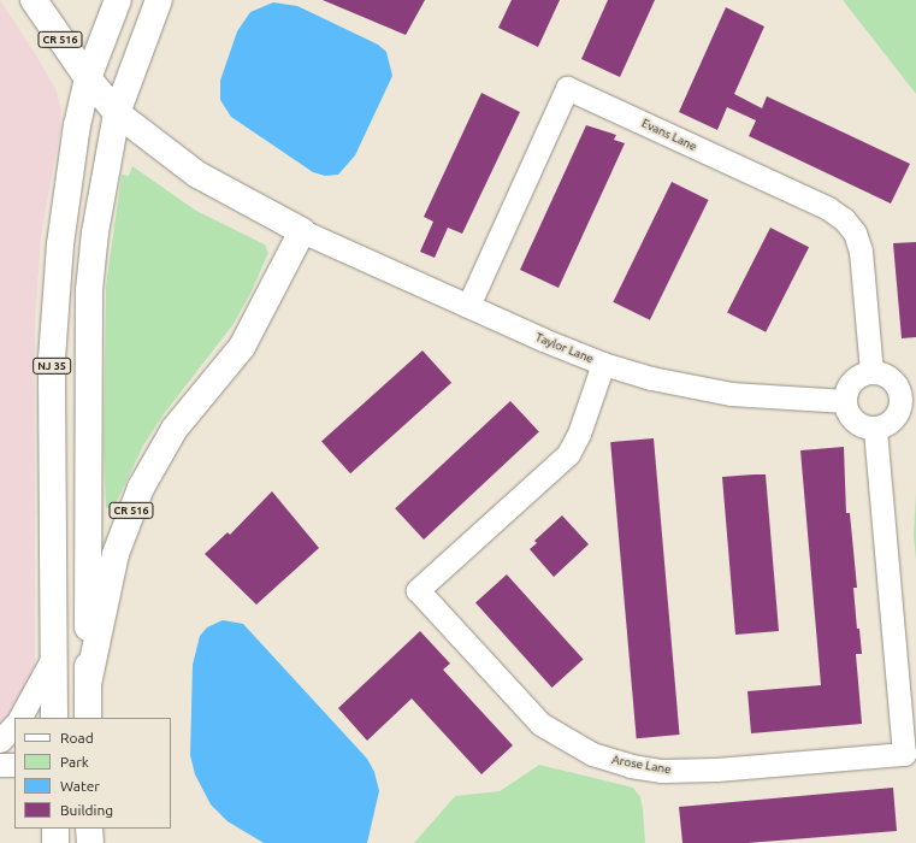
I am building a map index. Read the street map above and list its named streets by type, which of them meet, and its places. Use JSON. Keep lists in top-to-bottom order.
{
  "streets": {
    "main road": ["CR 516", "NJ 35"],
    "street": ["Evans Lane", "Taylor Lane", "Arose Lane"]
  },
  "crossings": [
    ["CR 516", "Taylor Lane"],
    ["CR 516", "NJ 35"],
    ["Evans Lane", "Taylor Lane"],
    ["Evans Lane", "Arose Lane"],
    ["Taylor Lane", "Arose Lane"]
  ],
  "legend": [
    "Road",
    "Park",
    "Water",
    "Building"
  ]
}
